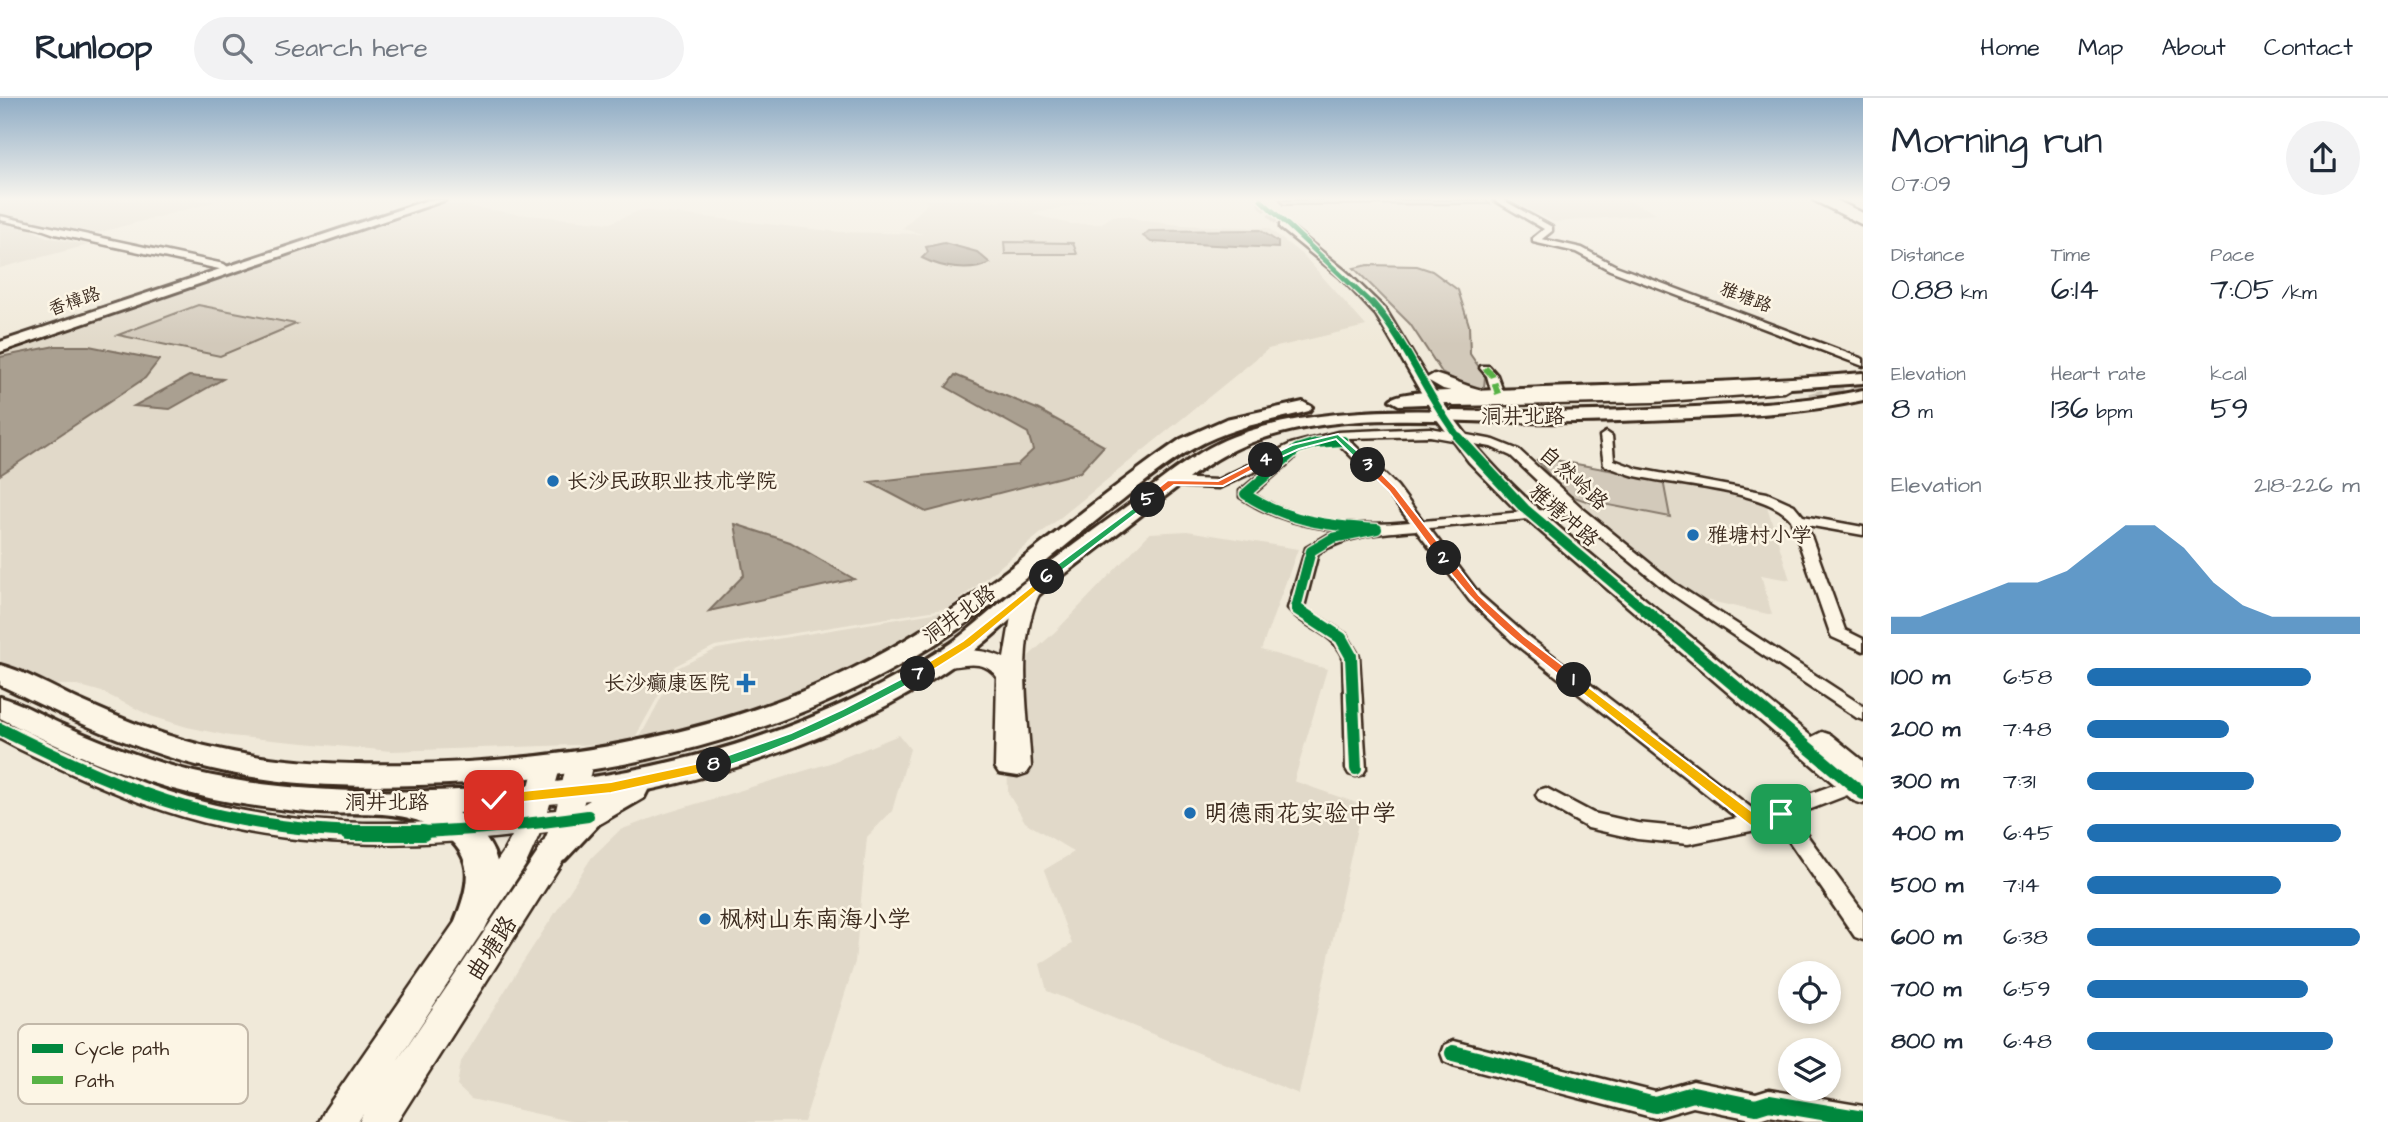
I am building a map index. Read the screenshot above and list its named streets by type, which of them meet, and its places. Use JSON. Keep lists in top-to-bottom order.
{
  "streets": {
    "main road": ["香樟路", "洞井北路"],
    "street": [
      "雅塘路",
      "自然岭路",
      "雅塘冲路",
      "曲塘路"
    ]
  },
  "crossings": [
    ["洞井北路", "自然岭路"],
    ["洞井北路", "雅塘冲路"],
    ["洞井北路", "曲塘路"],
    ["自然岭路", "雅塘冲路"]
  ],
  "places": {
    "other": [
      "长沙民政职业技术学院",
      "雅塘村小学",
      "明德雨花实验中学",
      "枫树山东南海小学"
    ],
    "health": ["长沙癫康医院"]
  },
  "legend": ["Cycle path", "Path"],
  "page": {
    "header": "Runloop",
    "search": "Search here",
    "nav": [
      "Home",
      "Map",
      "About",
      "Contact"
    ],
    "heading": ["Morning run", "07:09"],
    "stats": [
      ["Distance", "0.88 km"],
      ["Time", "6:14"],
      ["Pace", "7:05 /km"],
      ["Elevation", "8 m"],
      ["Heart rate", "136 bpm"],
      ["kcal", "59"]
    ],
    "pins": [
      "4",
      "3",
      "5",
      "2",
      "6",
      "7",
      "1",
      "8"
    ],
    "chart": ["Elevation", "218–226 m"],
    "list": [
      {
        "name": "100 m",
        "note": "6:58"
      },
      {
        "name": "200 m",
        "note": "7:48"
      },
      {
        "name": "300 m",
        "note": "7:31"
      },
      {
        "name": "400 m",
        "note": "6:45"
      },
      {
        "name": "500 m",
        "note": "7:14"
      },
      {
        "name": "600 m",
        "note": "6:38"
      },
      {
        "name": "700 m",
        "note": "6:59"
      },
      {
        "name": "800 m",
        "note": "6:48"
      }
    ]
  }
}
